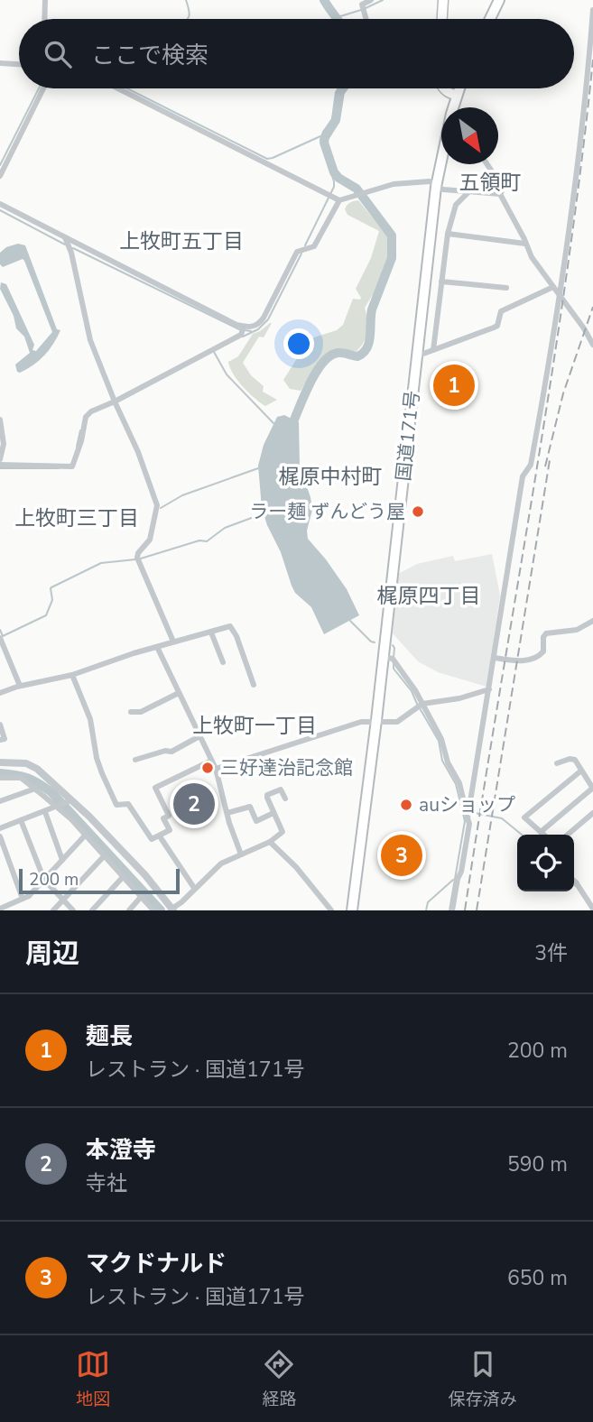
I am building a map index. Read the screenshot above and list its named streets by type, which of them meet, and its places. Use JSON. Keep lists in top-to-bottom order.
{
  "streets": {
    "highway": ["国道171号"]
  },
  "districts": [
    "五領町",
    "上牧町五丁目",
    "梶原中村町",
    "上牧町三丁目",
    "梶原四丁目",
    "上牧町一丁目"
  ],
  "places": ["ラー麺 ずんどう屋", "三好達治記念館", "auショップ"],
  "scale_bar": "200 m",
  "north": "bottom right",
  "page": {
    "search": "ここで検索",
    "pins": ["1", "2", "3"],
    "scale": "200 m",
    "heading": ["周辺", "3件"],
    "list": [
      {
        "mark": "1",
        "name": "麺長",
        "note": "レストラン · 国道171号",
        "value": "200 m"
      },
      {
        "mark": "2",
        "name": "本澄寺",
        "note": "寺社",
        "value": "590 m"
      },
      {
        "mark": "3",
        "name": "マクドナルド",
        "note": "レストラン · 国道171号",
        "value": "650 m"
      }
    ],
    "nav": ["地図", "経路", "保存済み"]
  }
}
